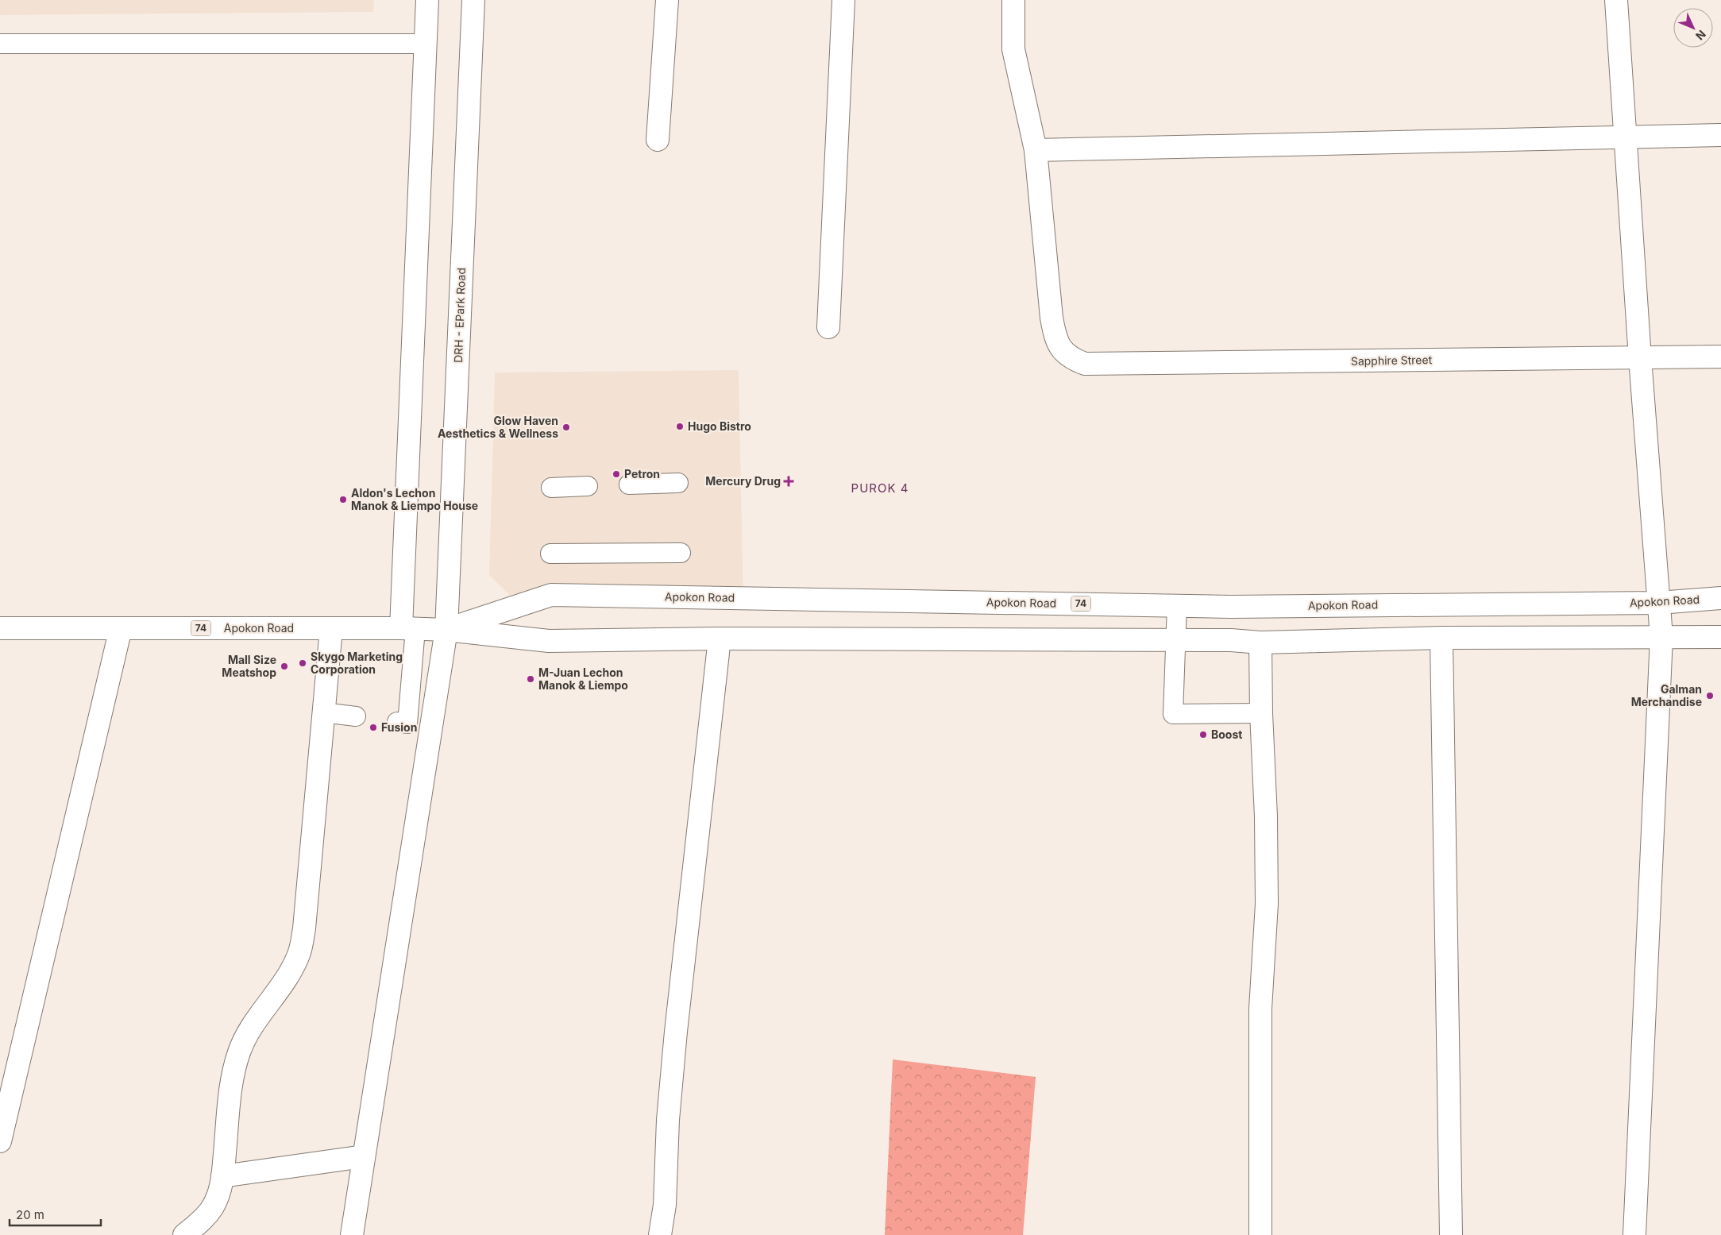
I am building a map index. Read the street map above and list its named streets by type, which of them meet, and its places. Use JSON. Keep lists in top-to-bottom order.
{
  "streets": {
    "main road": [
      "DRH - EPark Road",
      "Sapphire Street",
      "Apokon Road",
      "74"
    ]
  },
  "crossings": [
    ["DRH - EPark Road", "Apokon Road"]
  ],
  "districts": ["PUROK 4"],
  "places": {
    "other": [
      "Hugo Bistro",
      "Glow Haven Aesthetics & Wellness",
      "Petron",
      "Aldon's Lechon Manok & Liempo House",
      "Skygo Marketing Corporation",
      "Mall Size Meatshop",
      "M-Juan Lechon Manok & Liempo",
      "Galman Merchandise",
      "Fusion",
      "Boost"
    ],
    "health": ["Mercury Drug"]
  },
  "scale_bar": "20 m",
  "north": "bottom right"
}
